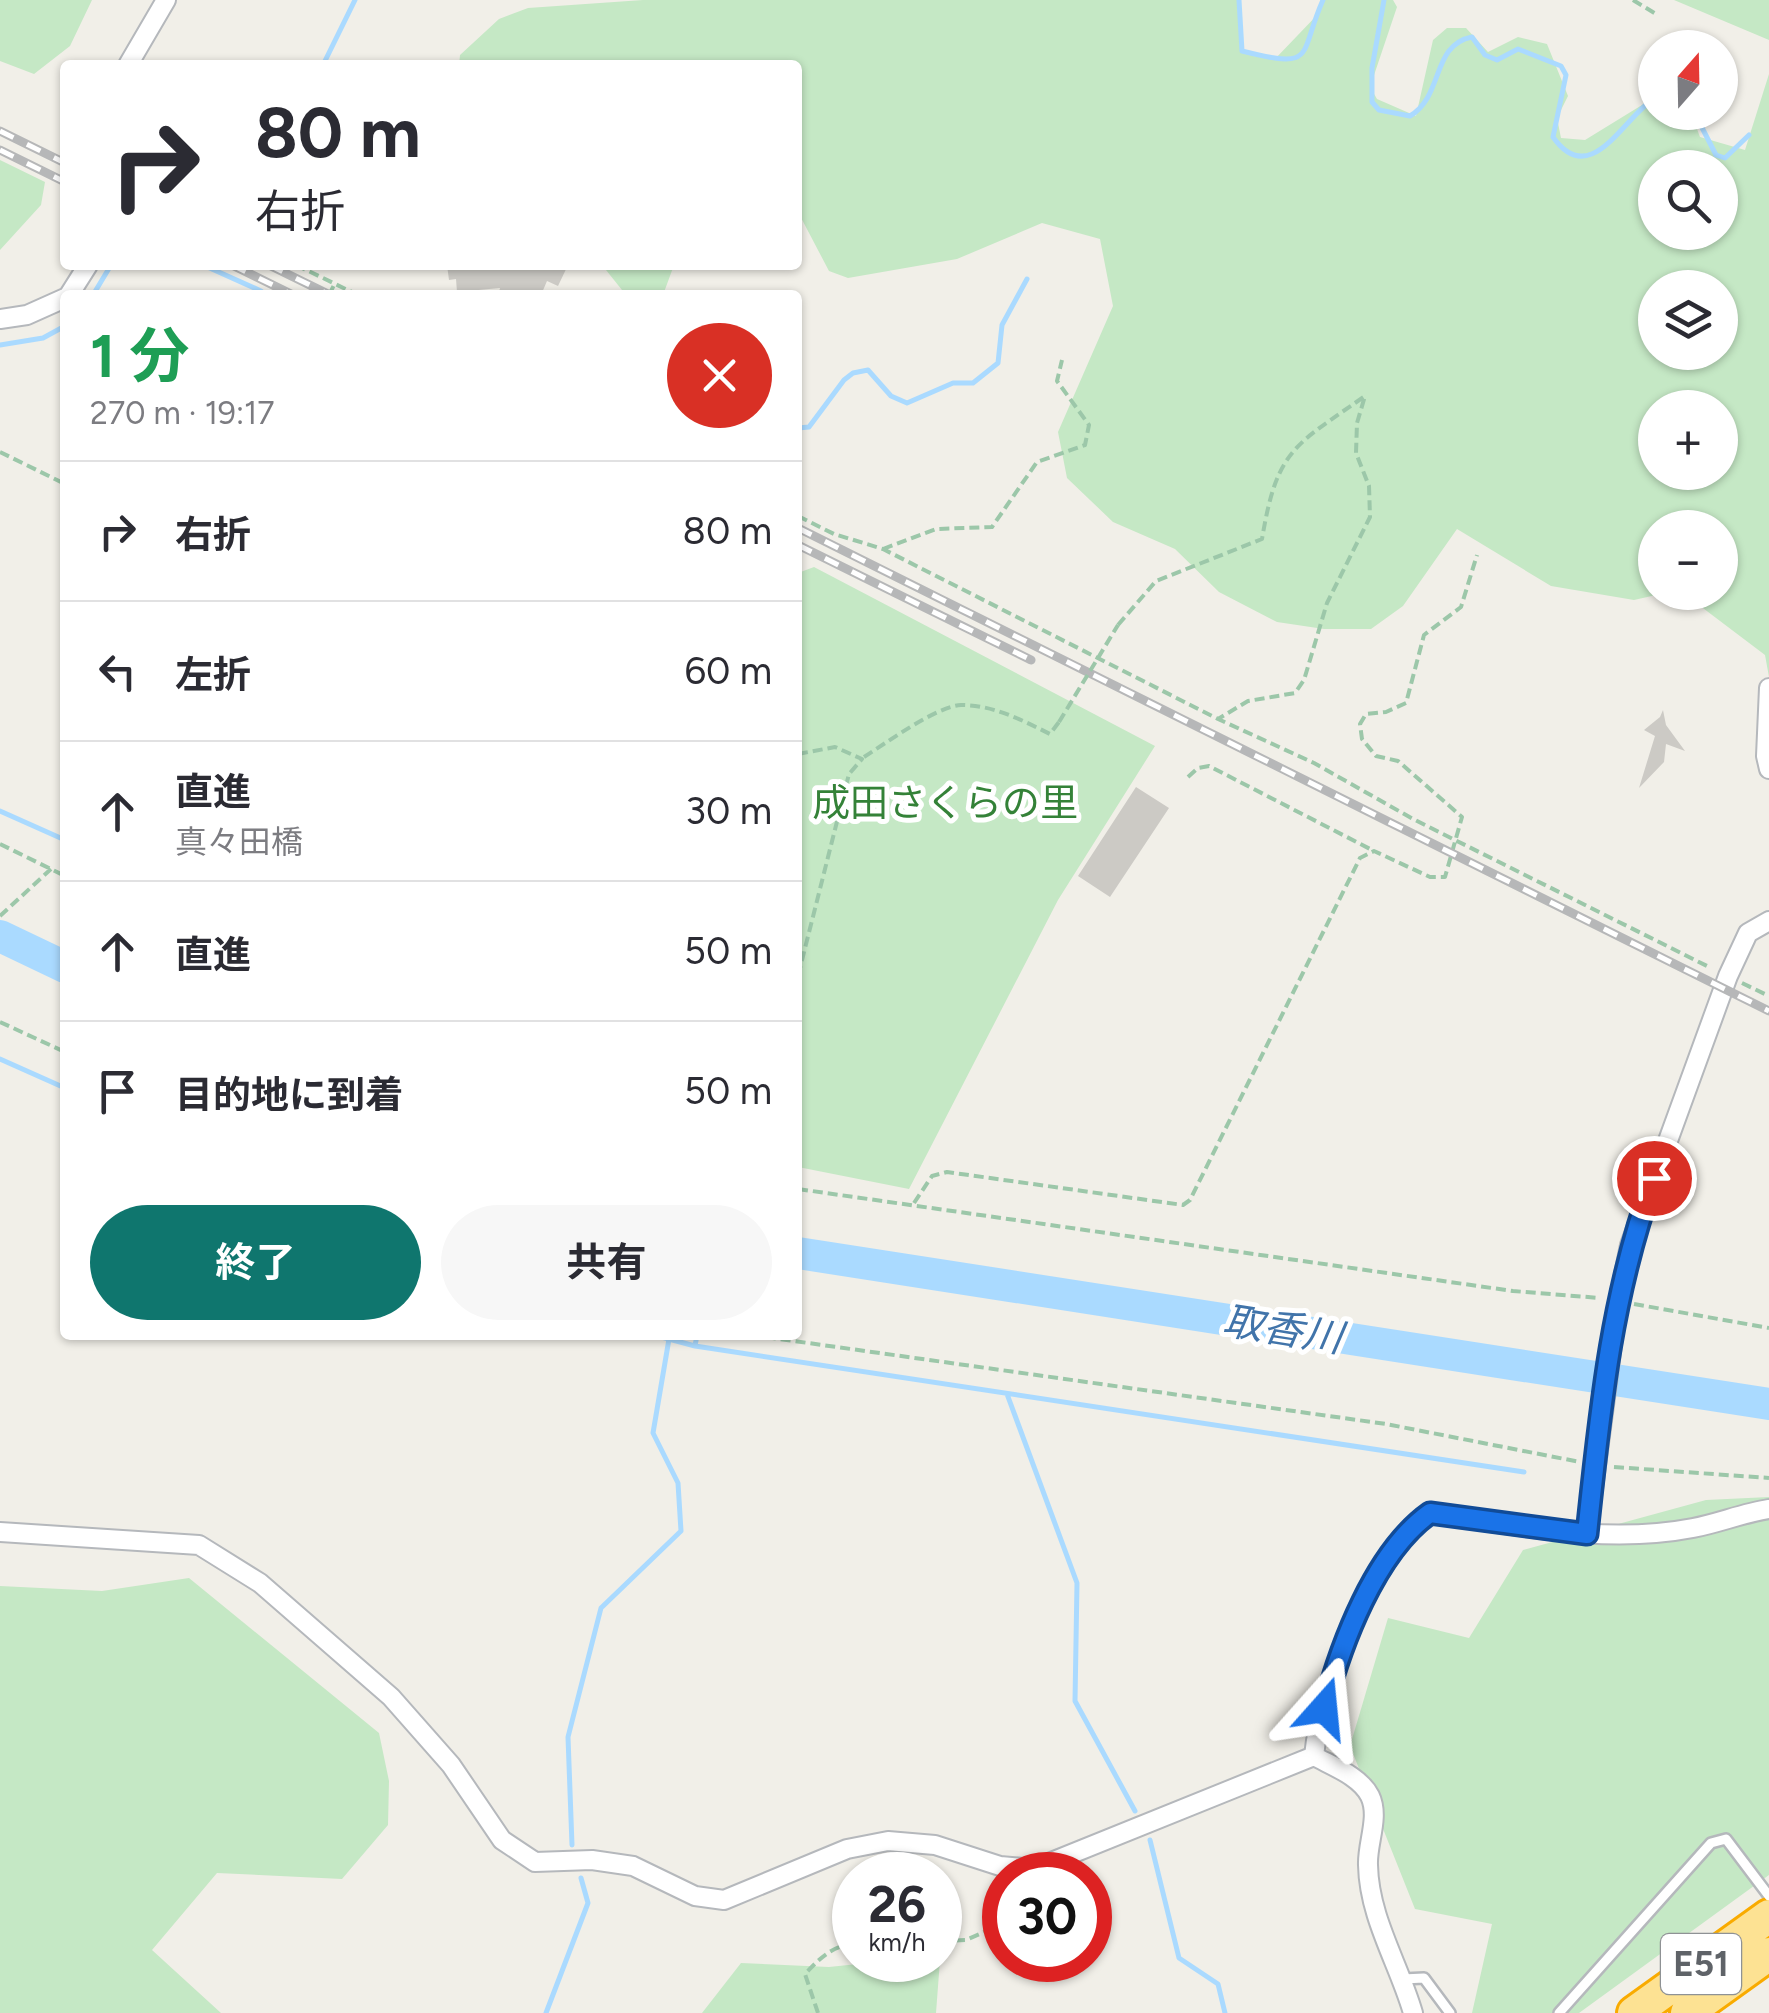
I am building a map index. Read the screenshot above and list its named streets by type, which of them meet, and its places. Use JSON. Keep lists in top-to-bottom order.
{
  "streets": {
    "highway": ["E51"]
  },
  "water": ["取香川"],
  "parks": ["成田さくらの里"],
  "north": "top",
  "page": {
    "map_buttons": ["+", "−"],
    "turn": ["80 m", "右折"],
    "heading": ["1 分", "270 m · 19:17"],
    "list": [
      {
        "name": "右折",
        "value": "80 m"
      },
      {
        "name": "左折",
        "value": "60 m"
      },
      {
        "name": "直進",
        "note": "真々田橋",
        "value": "30 m"
      },
      {
        "name": "直進",
        "value": "50 m"
      },
      {
        "name": "目的地に到着",
        "value": "50 m"
      }
    ],
    "buttons": ["終了", "共有"],
    "speed": "26 km/h",
    "limit": "30"
  }
}
